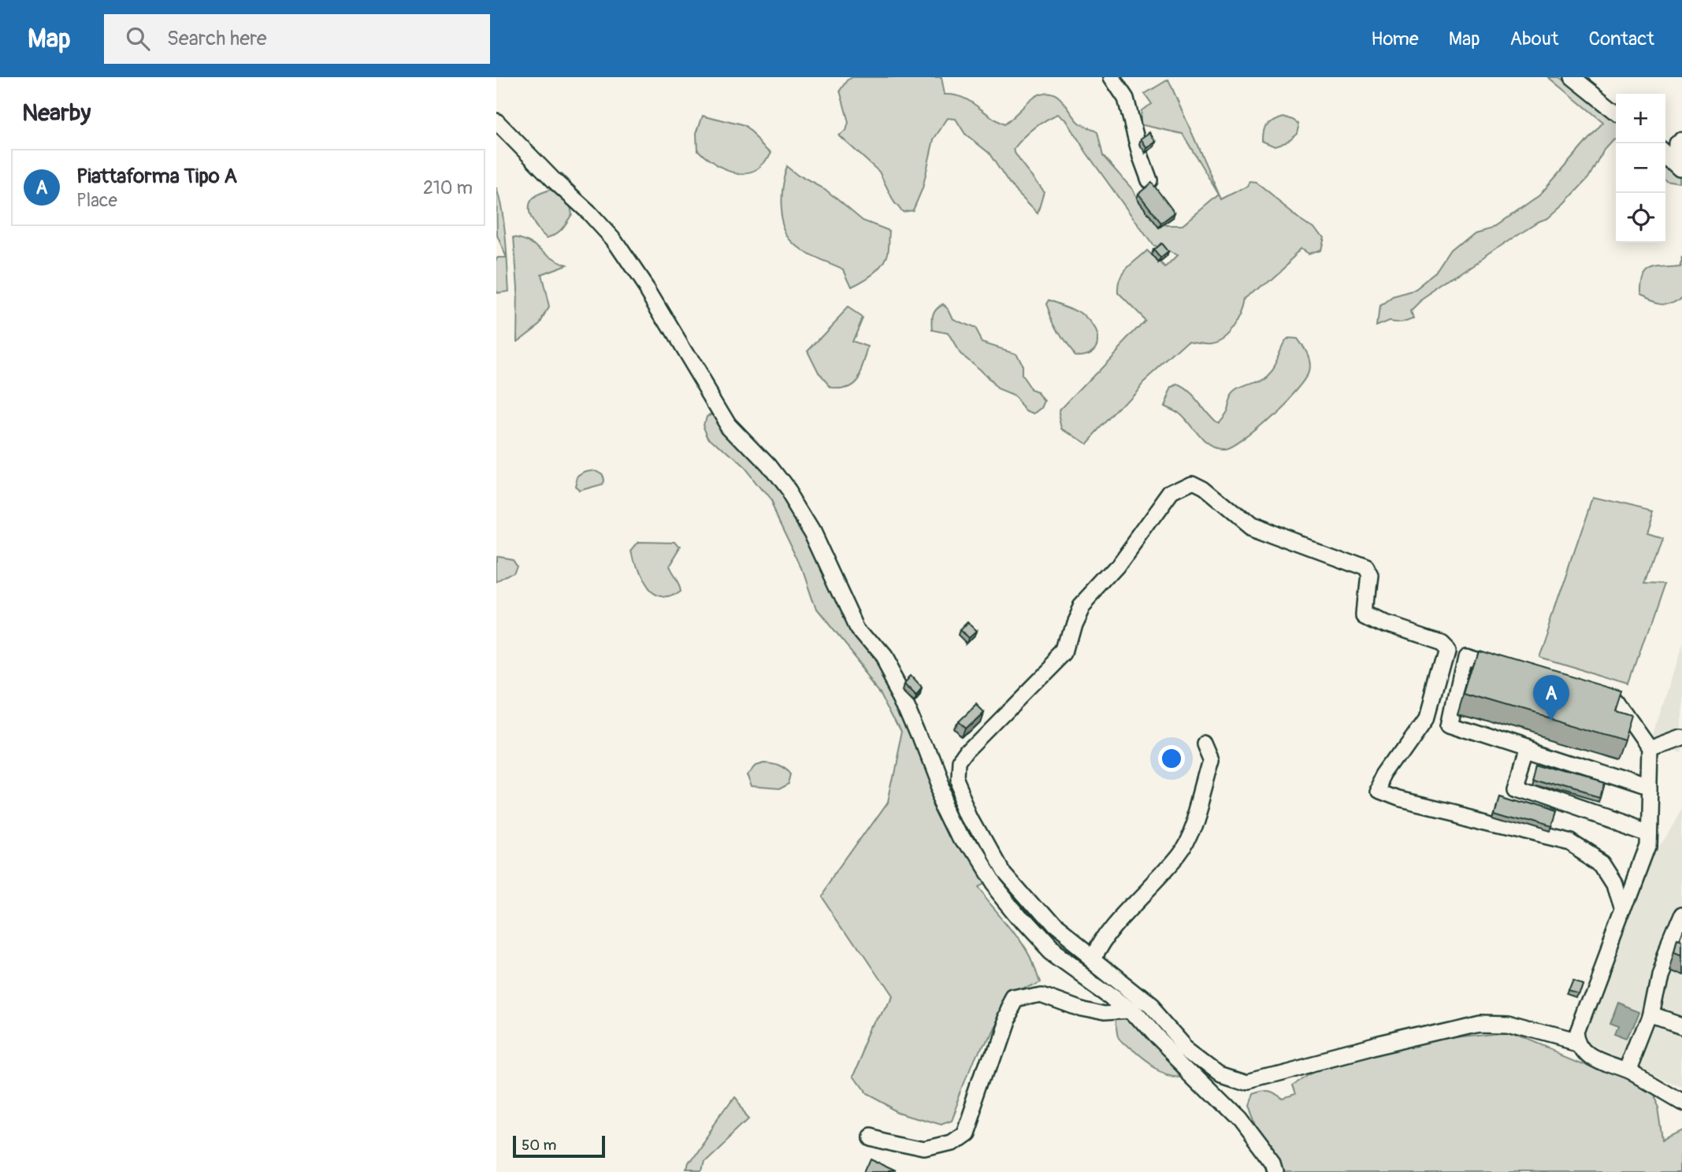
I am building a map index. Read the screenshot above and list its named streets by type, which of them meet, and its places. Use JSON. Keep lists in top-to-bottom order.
{
  "scale_bar": "50 m",
  "page": {
    "header": "Map",
    "search": "Search here",
    "nav": [
      "Home",
      "Map",
      "About",
      "Contact"
    ],
    "heading": "Nearby",
    "map_buttons": ["+", "−"],
    "list": [
      {
        "mark": "A",
        "name": "Piattaforma Tipo A",
        "note": "Place",
        "value": "210 m"
      }
    ],
    "pins": "A",
    "scale": "50 m"
  }
}
